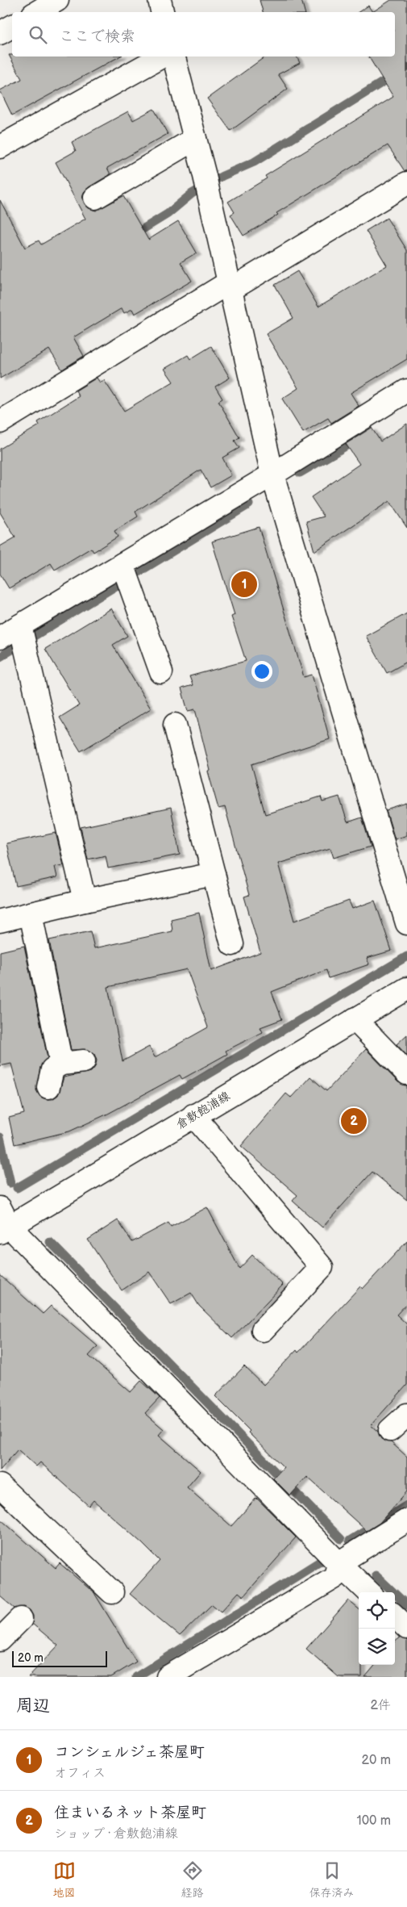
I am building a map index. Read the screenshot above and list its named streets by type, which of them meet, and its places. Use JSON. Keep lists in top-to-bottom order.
{
  "streets": {
    "street": ["倉敷飽浦線"]
  },
  "scale_bar": "20 m",
  "page": {
    "search": "ここで検索",
    "pins": ["1", "2"],
    "scale": "20 m",
    "heading": ["周辺", "2件"],
    "list": [
      {
        "mark": "1",
        "name": "コンシェルジェ茶屋町",
        "note": "オフィス",
        "value": "20 m"
      },
      {
        "mark": "2",
        "name": "住まいるネット茶屋町",
        "note": "ショップ · 倉敷飽浦線",
        "value": "100 m"
      }
    ],
    "nav": ["地図", "経路", "保存済み"]
  }
}
